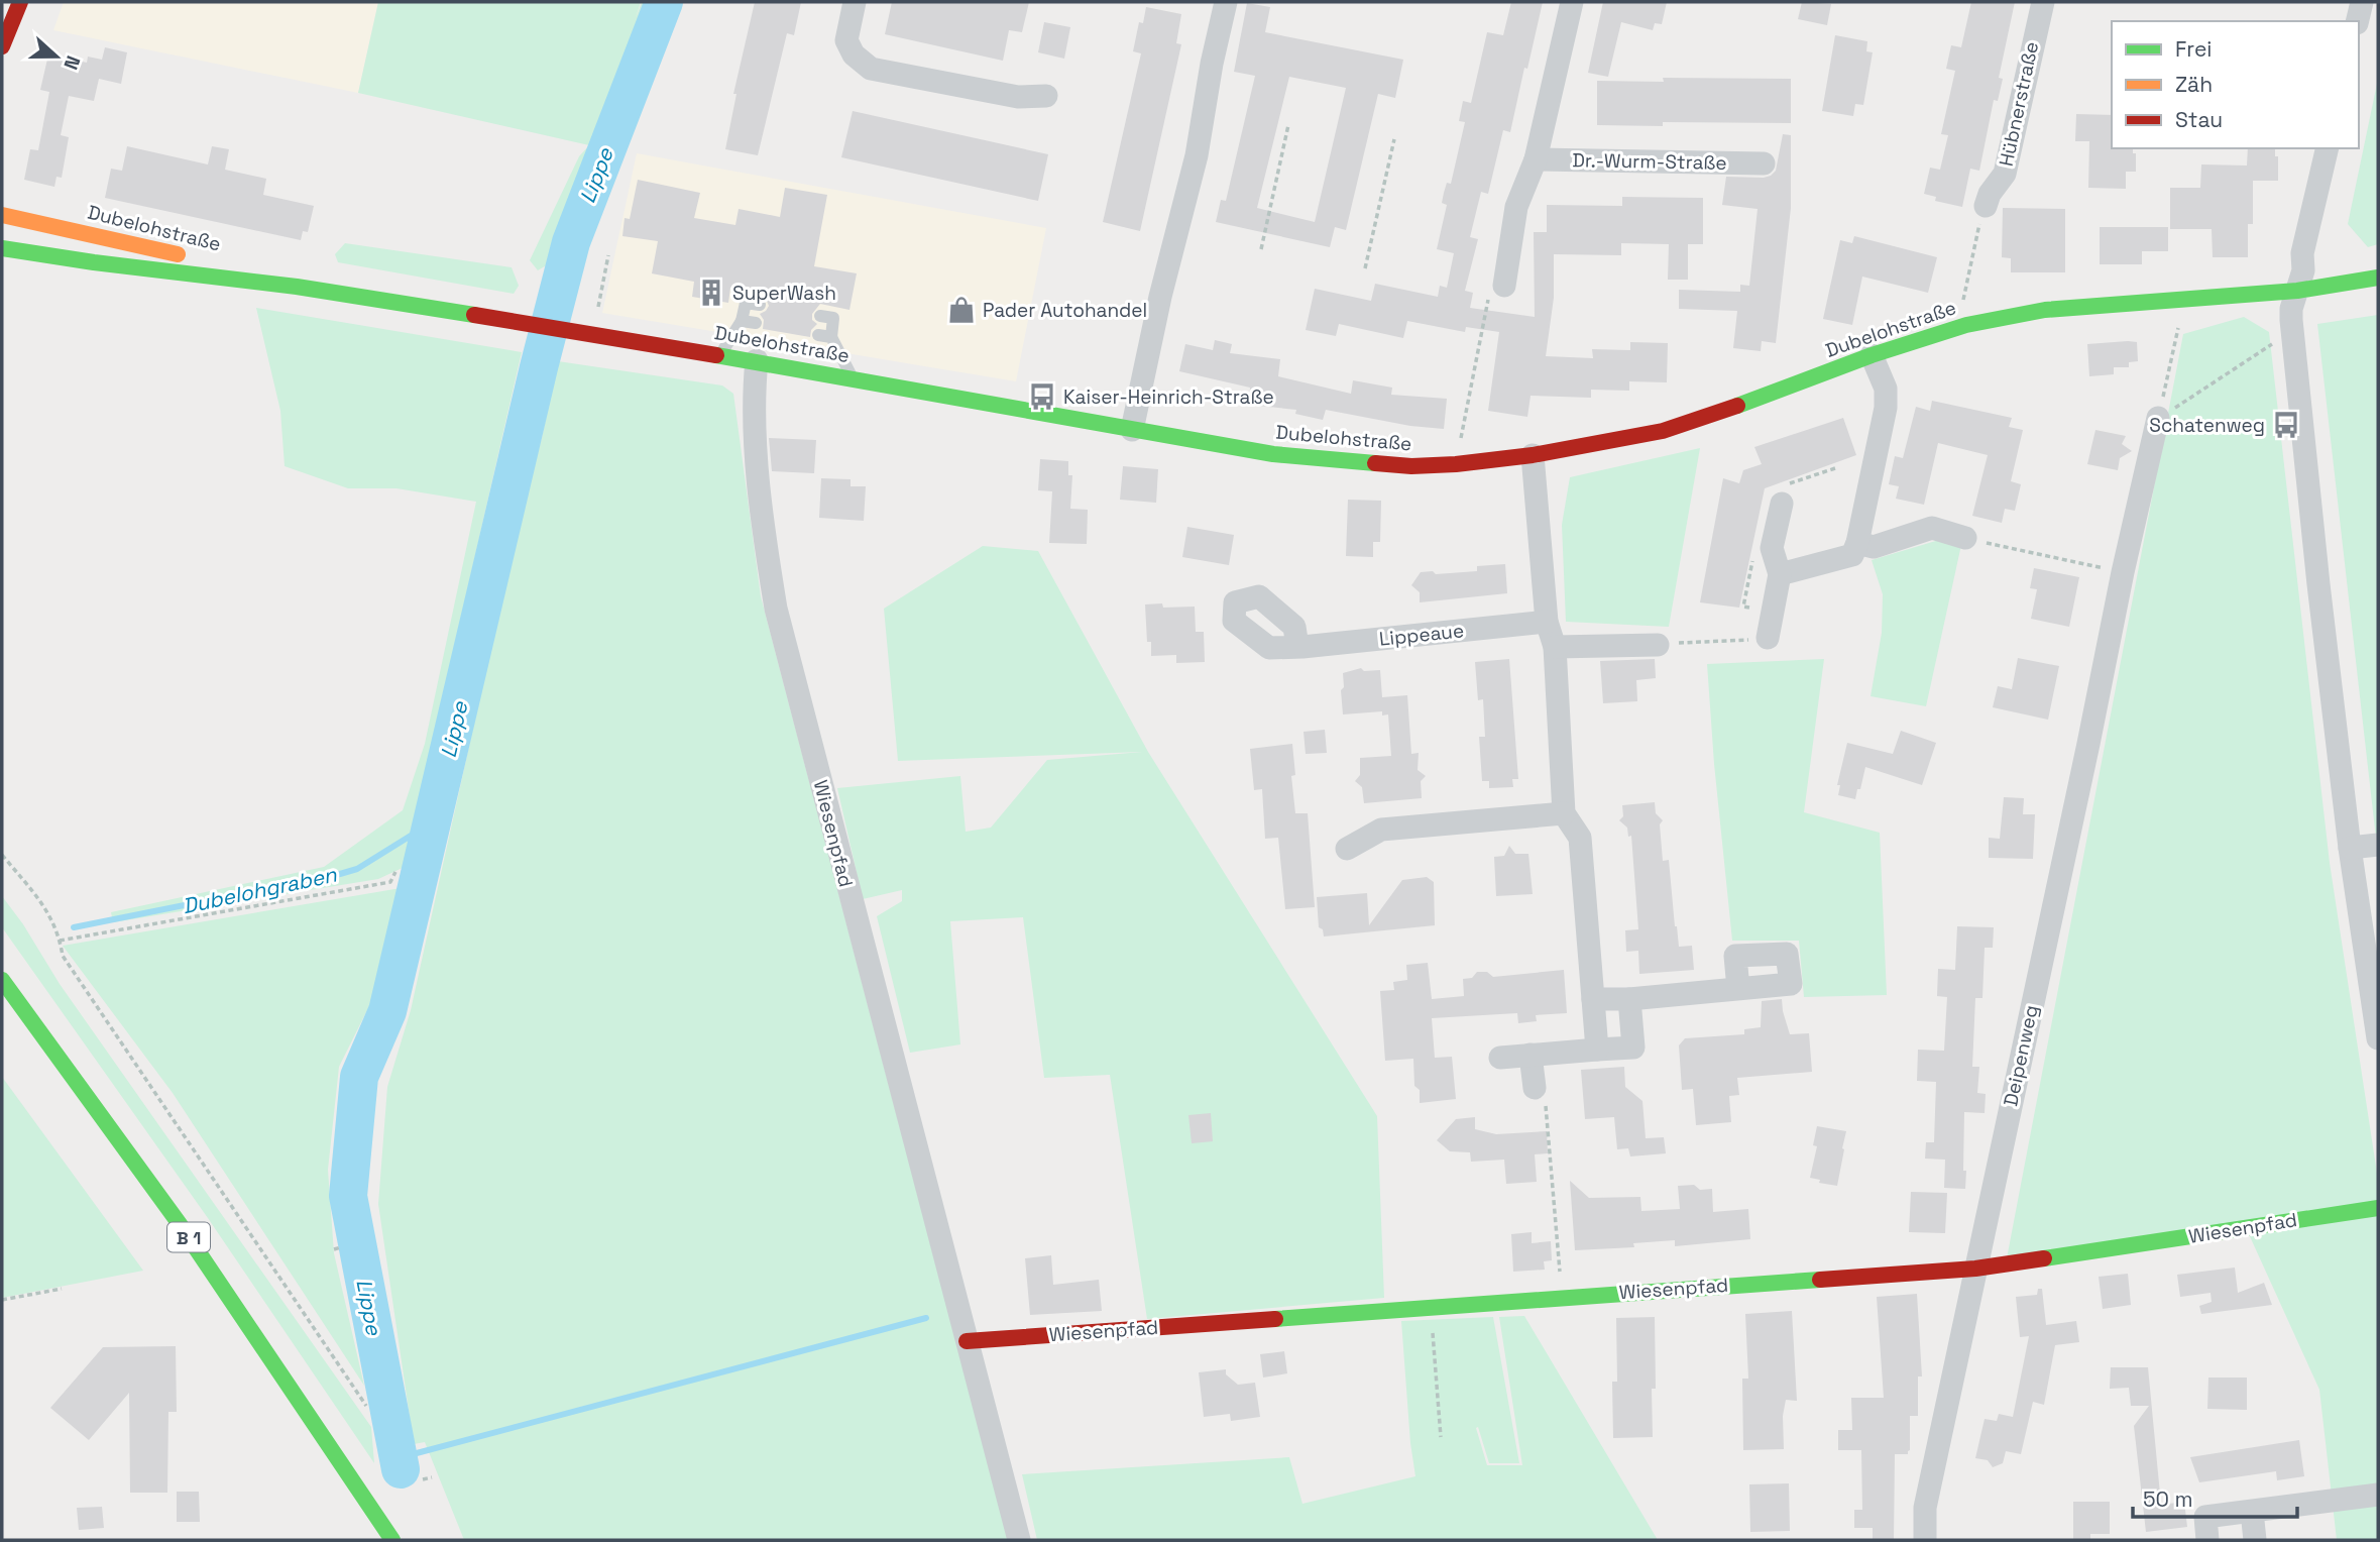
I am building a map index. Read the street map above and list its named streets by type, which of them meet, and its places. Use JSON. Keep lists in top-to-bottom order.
{
  "streets": {
    "main road": ["Dubelohstraße", "Wiesenpfad", "B 1"],
    "street": [
      "Hübnerstraße",
      "Dr.-Wurm-Straße",
      "Lippeaue",
      "Deipenweg"
    ]
  },
  "crossings": [
    ["Dubelohstraße", "Wiesenpfad"],
    ["Wiesenpfad", "Deipenweg"]
  ],
  "water": ["Lippe", "Dubelohgraben"],
  "places": {
    "building": ["SuperWash"],
    "shop": ["Pader Autohandel"],
    "bus stop": ["Kaiser-Heinrich-Straße", "Schatenweg"]
  },
  "legend": ["Frei", "Zäh", "Stau"],
  "scale_bar": "50 m",
  "north": "right"
}
